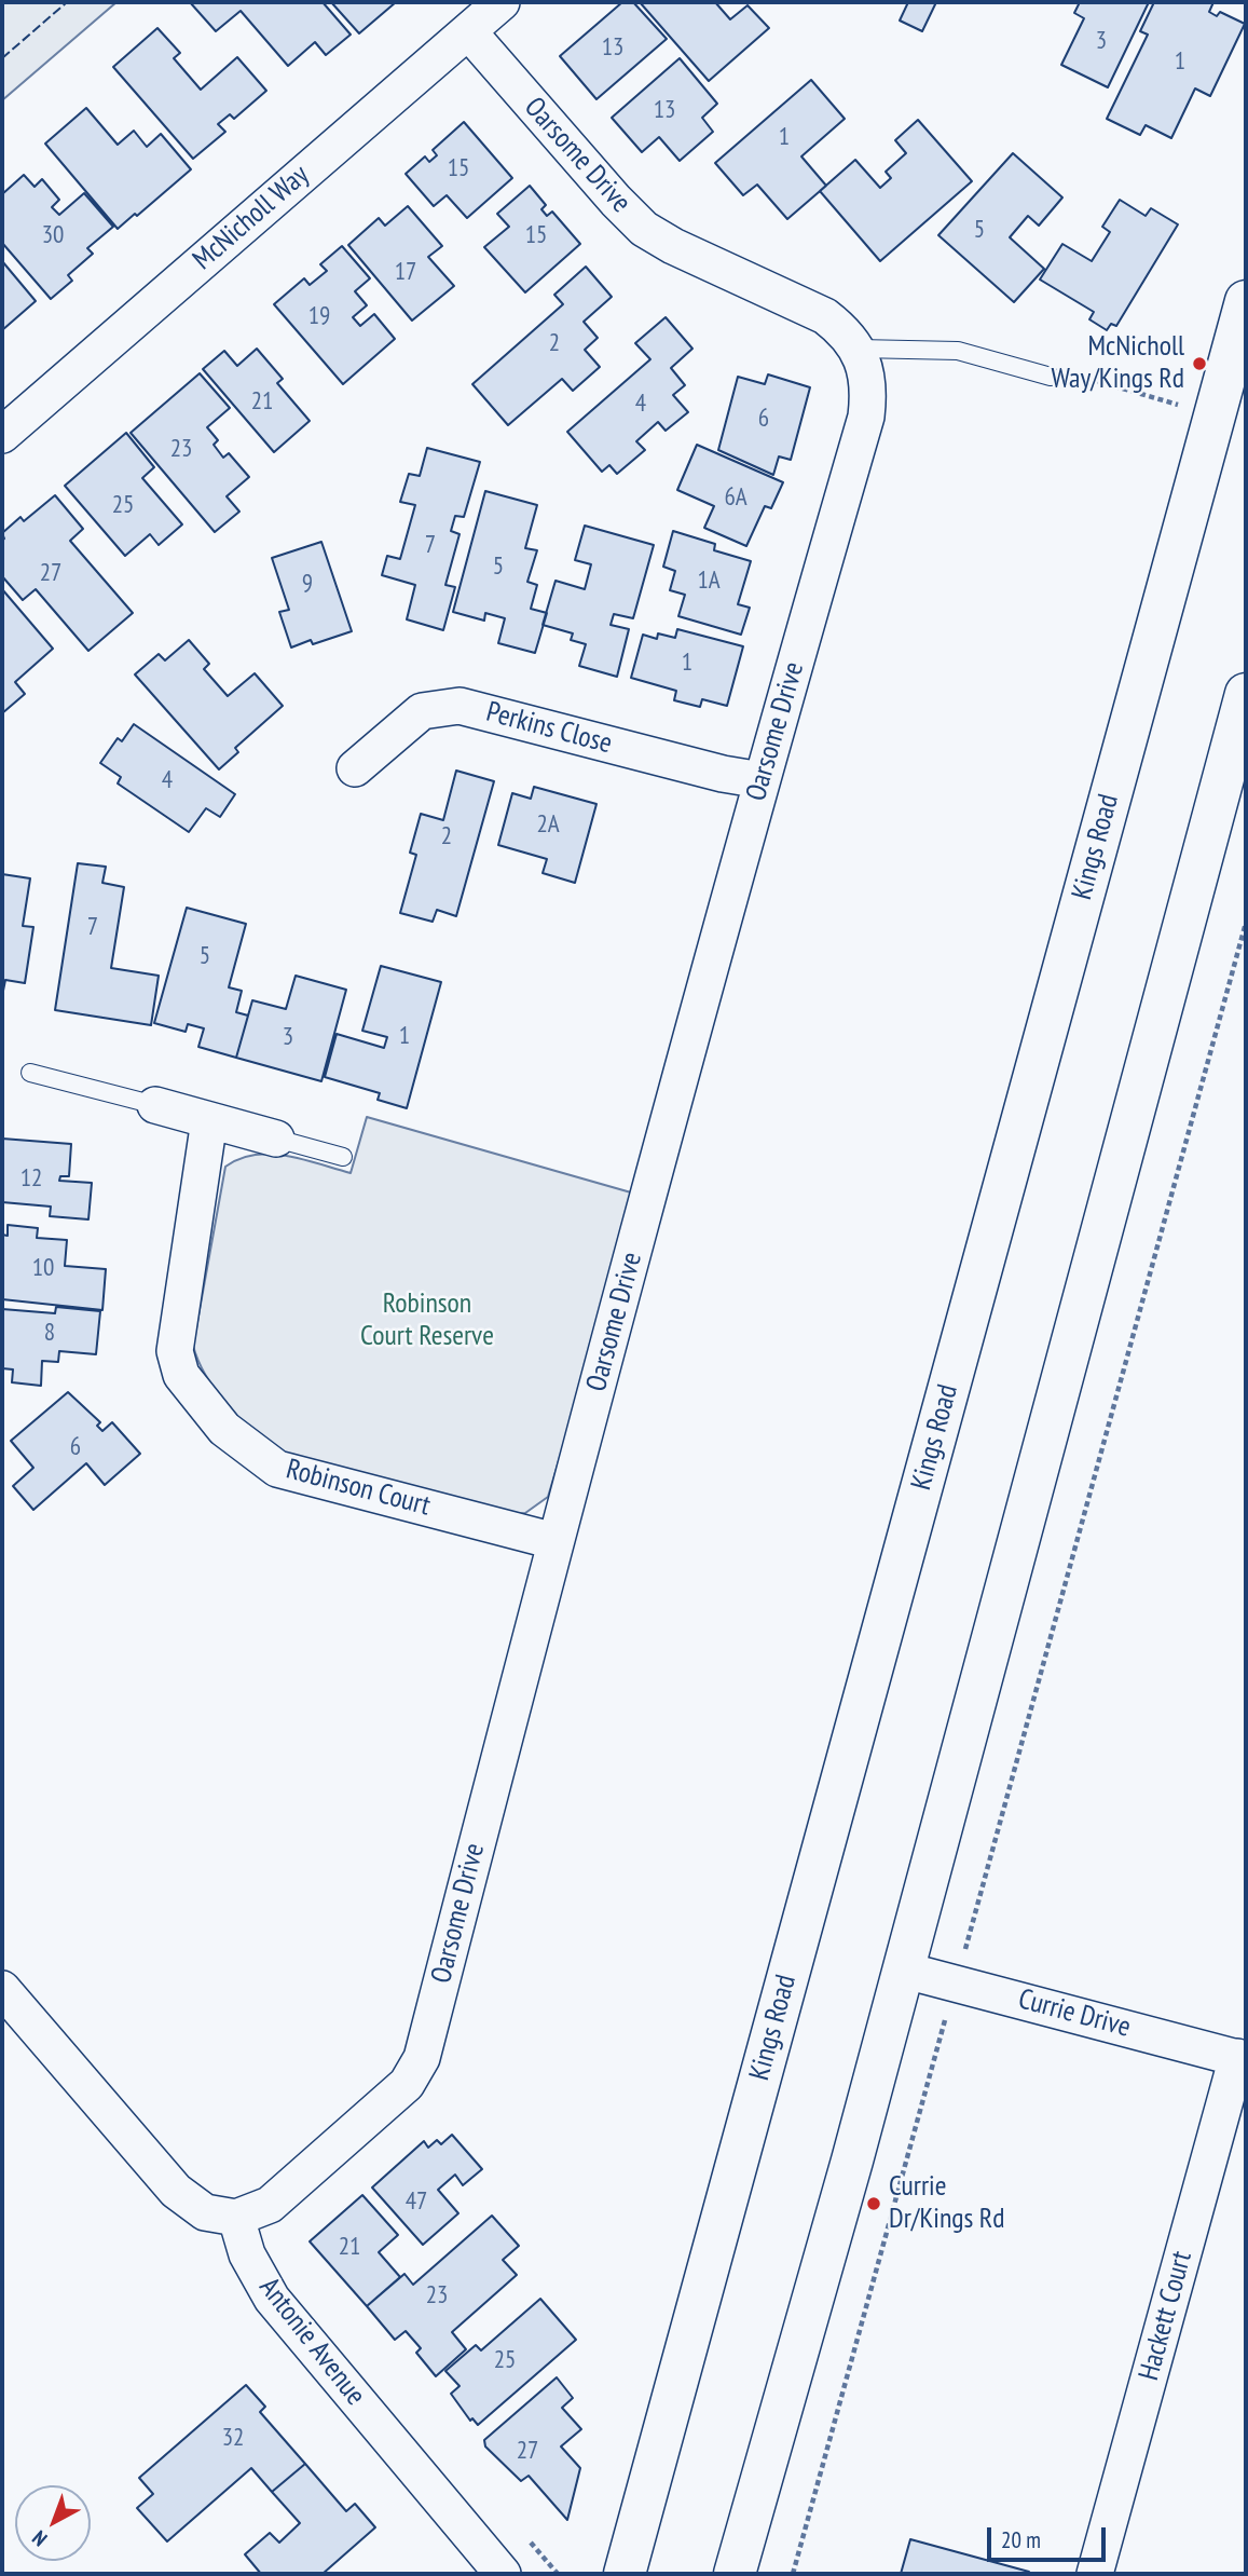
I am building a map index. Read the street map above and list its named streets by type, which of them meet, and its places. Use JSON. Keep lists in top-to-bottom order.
{
  "streets": {
    "main road": ["Kings Road"],
    "street": [
      "Oarsome Drive",
      "McNicholl Way",
      "Perkins Close",
      "Robinson Court",
      "Currie Drive",
      "Hackett Court",
      "Antonie Avenue"
    ]
  },
  "crossings": [
    ["Oarsome Drive", "McNicholl Way"],
    ["Oarsome Drive", "Perkins Close"],
    ["Oarsome Drive", "Robinson Court"],
    ["Oarsome Drive", "Antonie Avenue"],
    ["Currie Drive", "Hackett Court"]
  ],
  "parks": ["Robinson Court Reserve"],
  "places": ["McNicholl Way/Kings Rd", "Currie Dr/Kings Rd"],
  "house_numbers": [
    "3",
    "13",
    "1",
    "13",
    "1",
    "15",
    "5",
    "30",
    "15",
    "17",
    "19",
    "2",
    "21",
    "4",
    "6",
    "23",
    "6A",
    "25",
    "7",
    "5",
    "27",
    "1A",
    "9",
    "1",
    "4",
    "2A",
    "2",
    "7",
    "5",
    "1",
    "3",
    "12",
    "10",
    "8",
    "6",
    "47",
    "21",
    "23",
    "25",
    "32",
    "27"
  ],
  "scale_bar": "20 m",
  "north": "bottom left"
}
